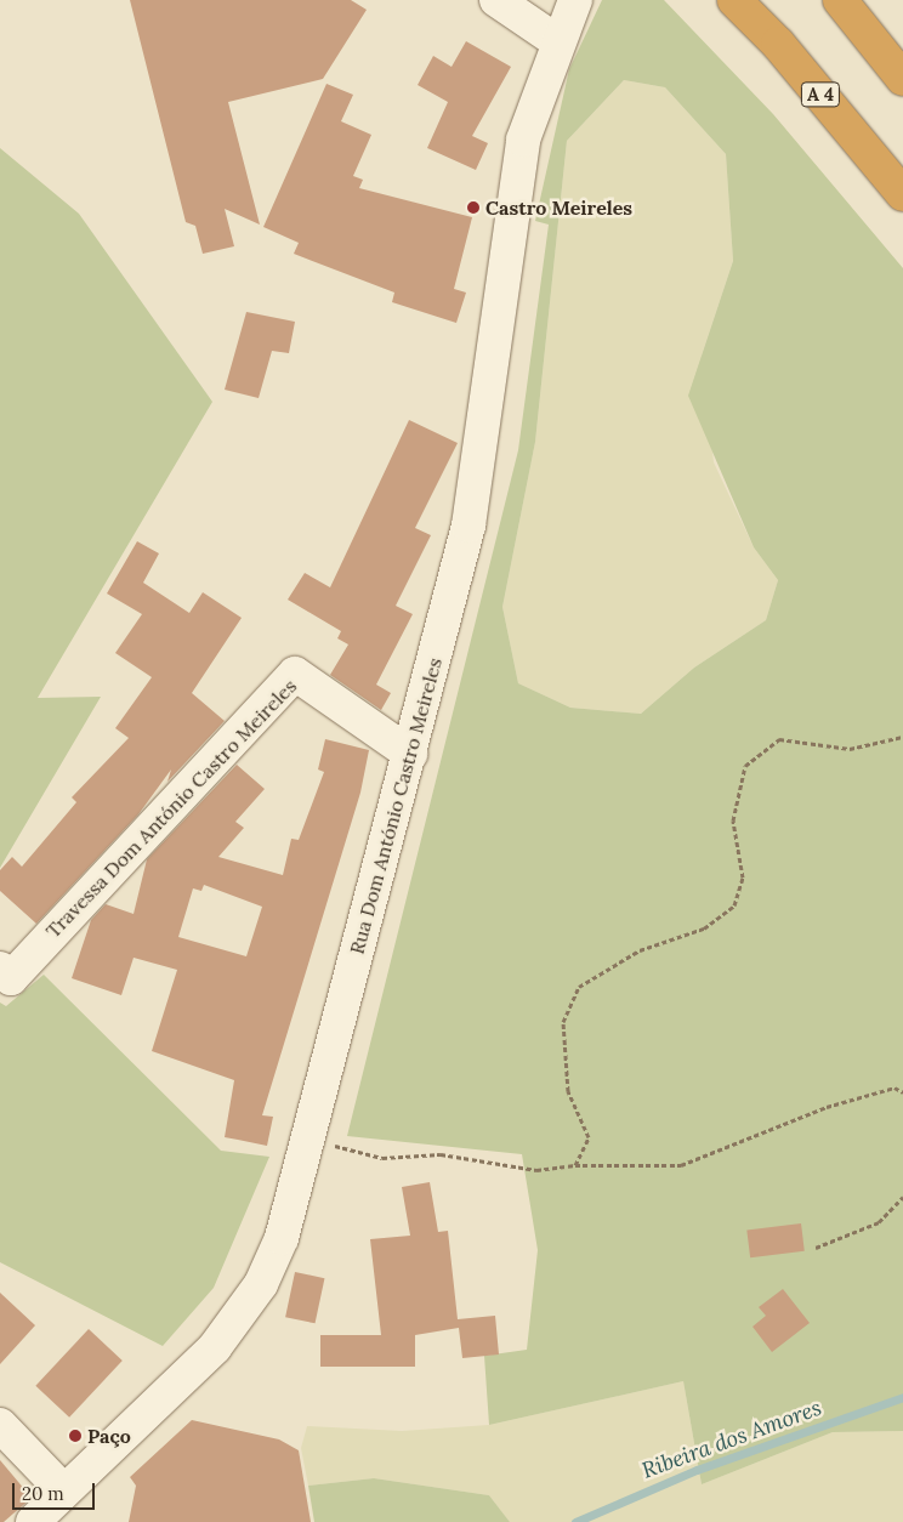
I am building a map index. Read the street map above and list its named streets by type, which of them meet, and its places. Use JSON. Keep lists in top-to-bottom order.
{
  "streets": {
    "highway": ["A 4"],
    "street": ["Rua Dom António Castro Meireles", "Travessa Dom António Castro Meireles"]
  },
  "crossings": [
    ["Rua Dom António Castro Meireles", "Travessa Dom António Castro Meireles"]
  ],
  "water": ["Ribeira dos Amores"],
  "places": ["Castro Meireles", "Paço"],
  "scale_bar": "20 m"
}
